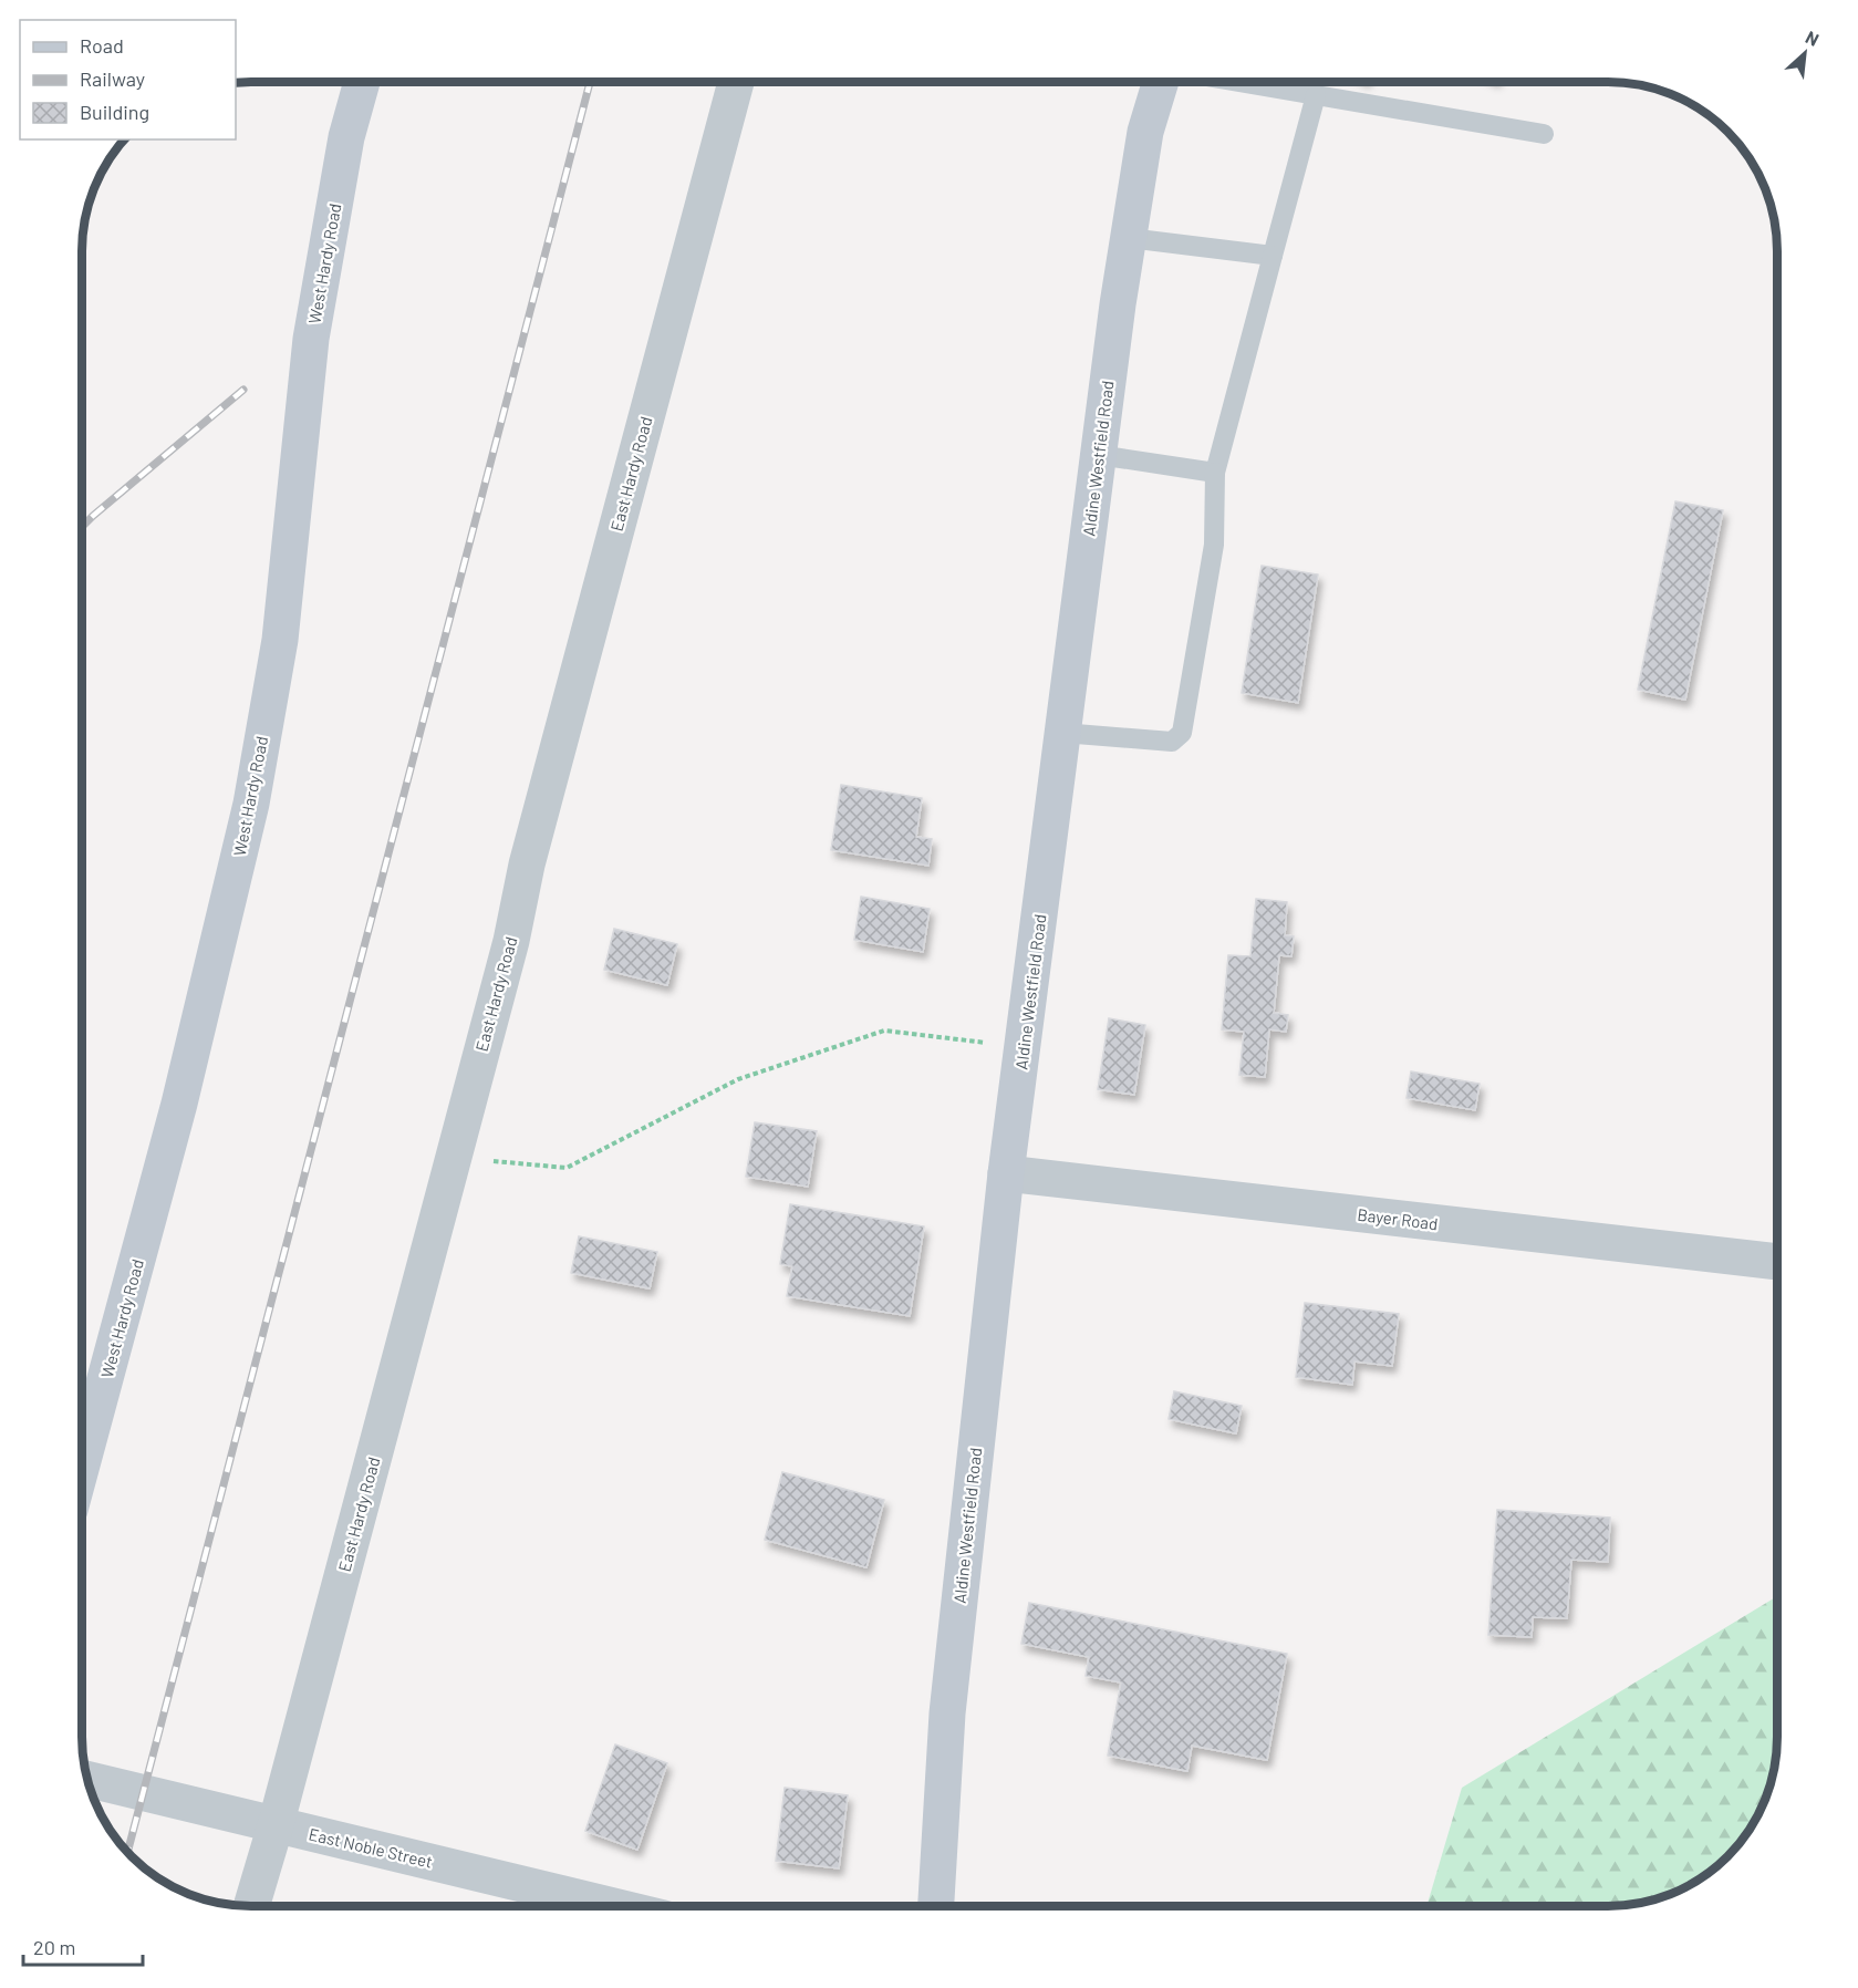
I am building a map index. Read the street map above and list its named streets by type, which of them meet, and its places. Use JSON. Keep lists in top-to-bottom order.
{
  "streets": {
    "main road": ["West Hardy Road", "Aldine Westfield Road"],
    "street": ["East Hardy Road", "Bayer Road", "East Noble Street"]
  },
  "crossings": [
    ["Aldine Westfield Road", "Bayer Road"],
    ["East Hardy Road", "East Noble Street"]
  ],
  "legend": ["Road", "Railway", "Building"],
  "scale_bar": "20 m",
  "north": "top right"
}
